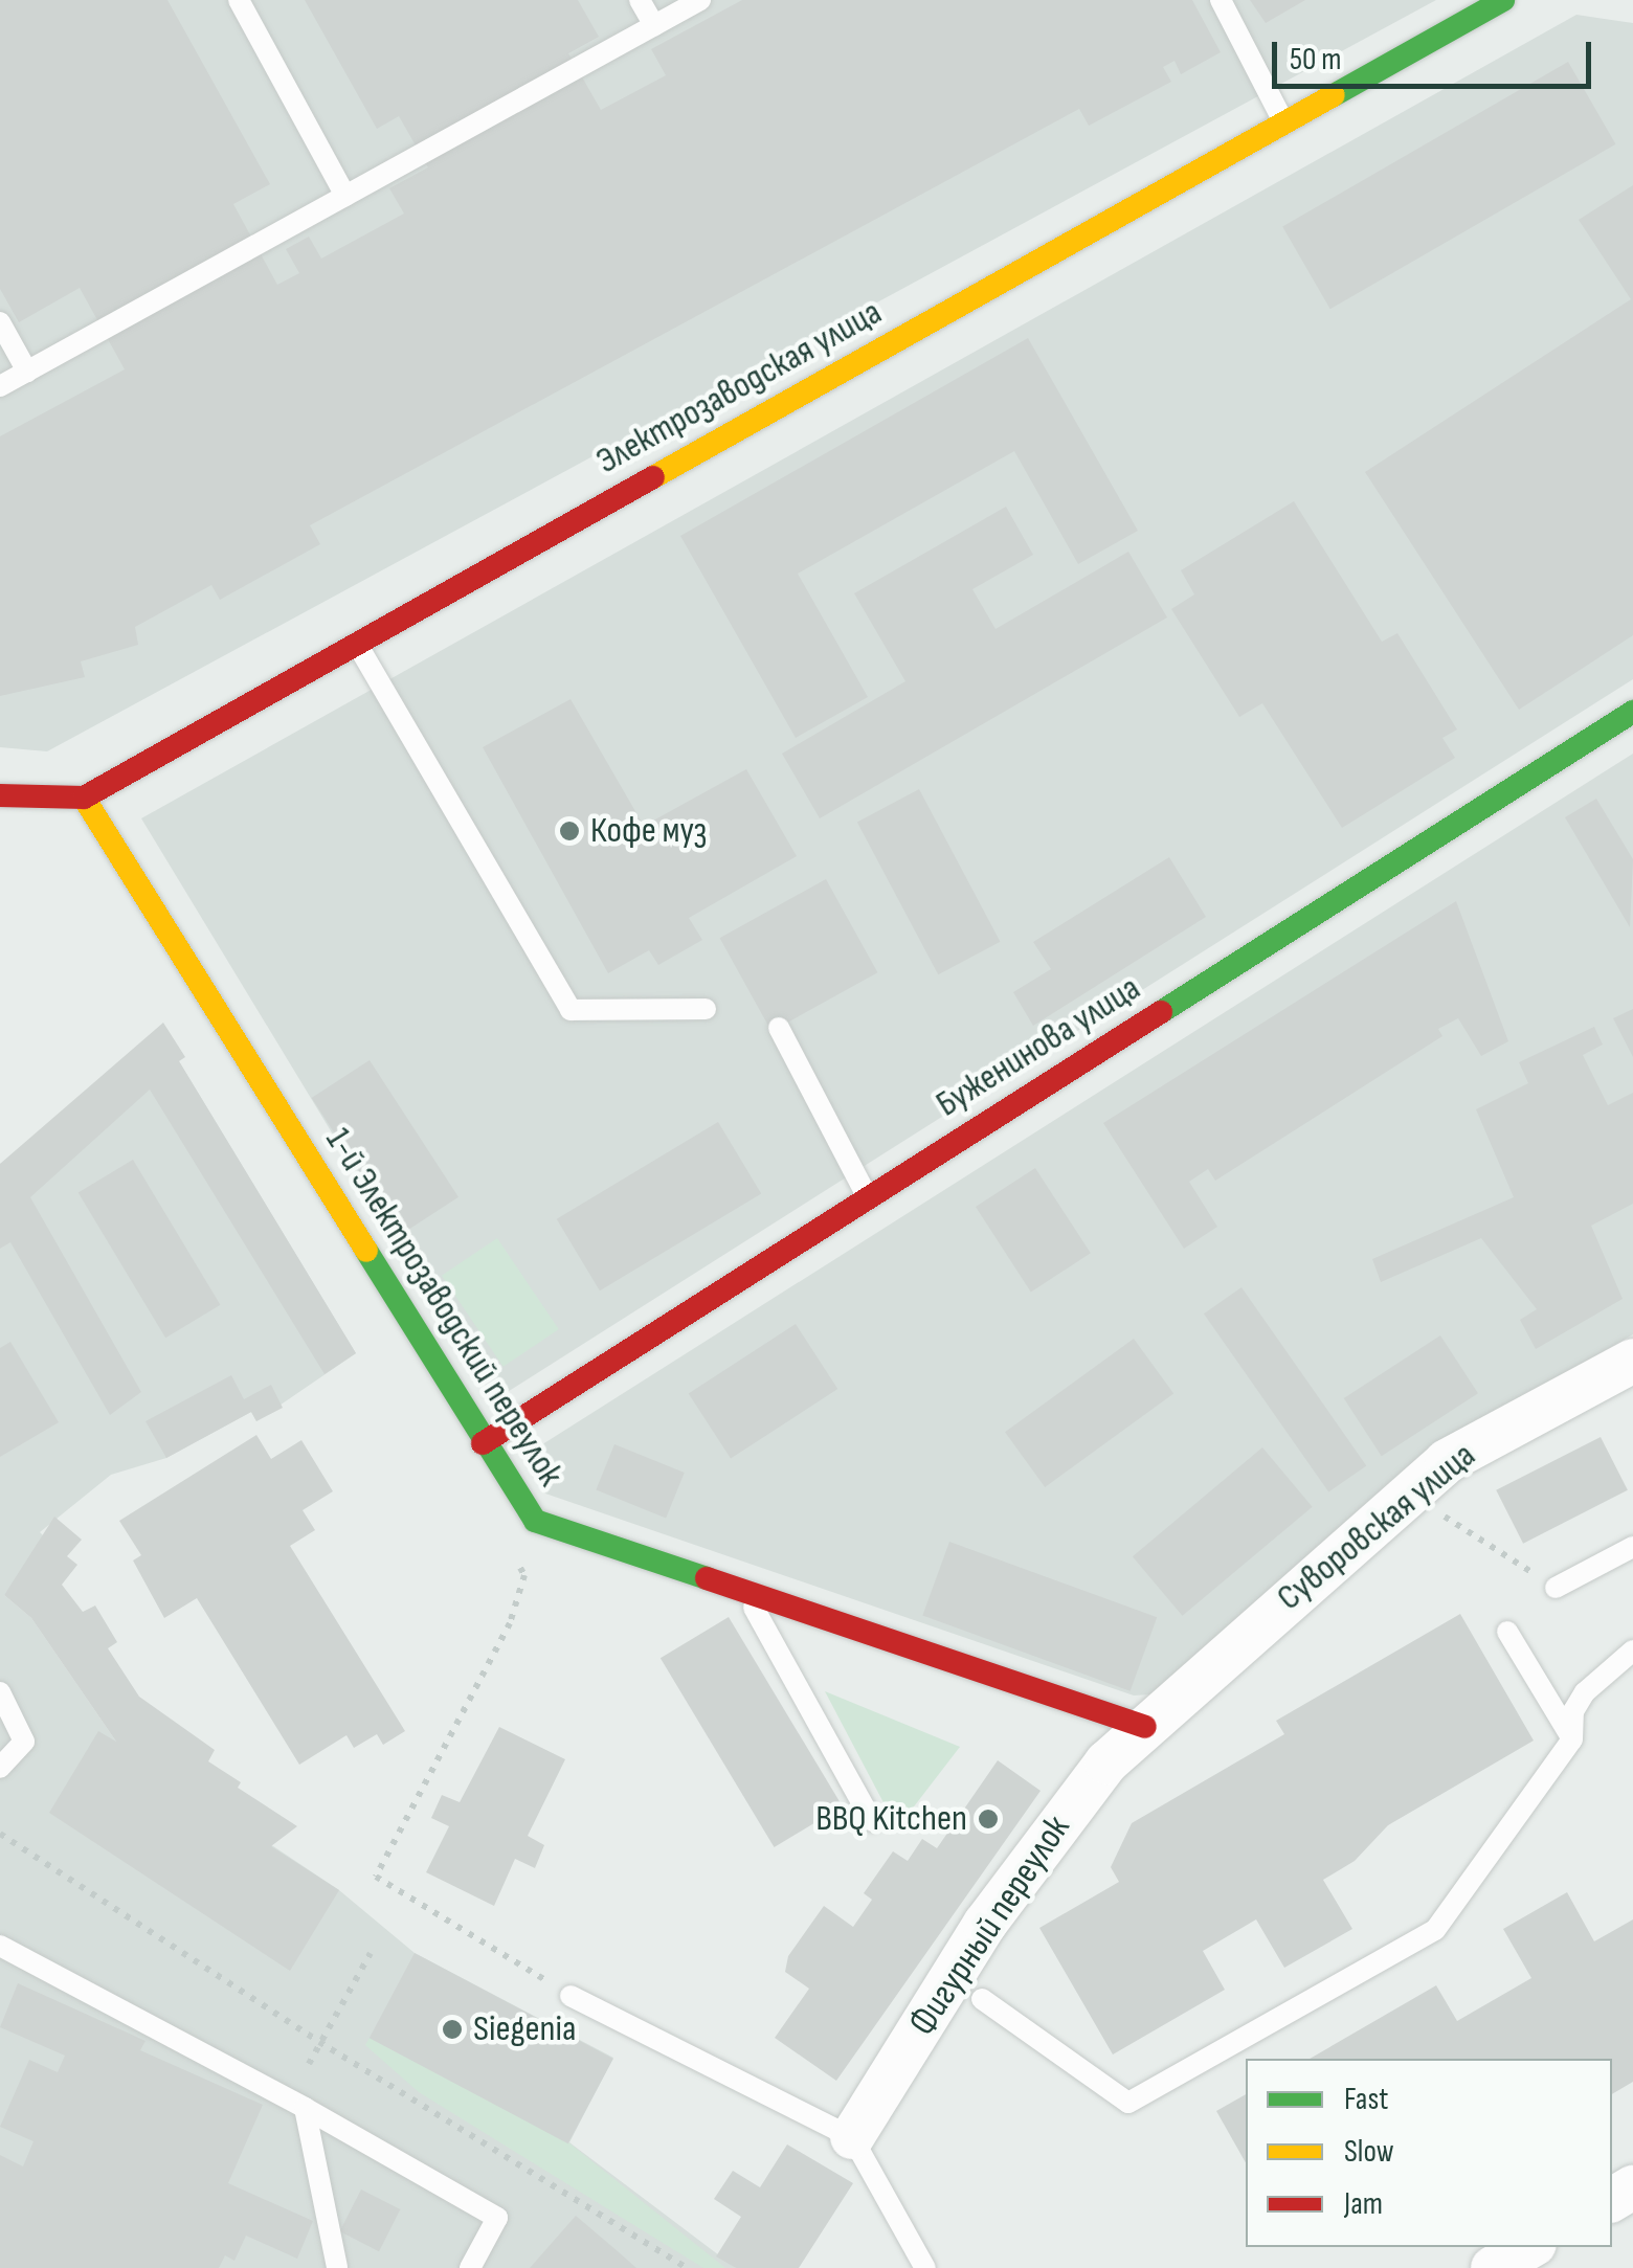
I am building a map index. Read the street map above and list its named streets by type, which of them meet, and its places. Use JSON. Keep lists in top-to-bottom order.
{
  "streets": {
    "street": [
      "Электрозаводская улица",
      "Буженинова улица",
      "1-й Электрозаводский переулок",
      "Суворовская улица",
      "Фигурный переулок"
    ]
  },
  "crossings": [
    ["Электрозаводская улица", "1-й Электрозаводский переулок"],
    ["Буженинова улица", "1-й Электрозаводский переулок"],
    ["1-й Электрозаводский переулок", "Суворовская улица"],
    ["1-й Электрозаводский переулок", "Фигурный переулок"],
    ["Суворовская улица", "Фигурный переулок"]
  ],
  "places": ["Кофе муз", "BBQ Kitchen", "Siegenia"],
  "legend": ["Fast", "Slow", "Jam"],
  "scale_bar": "50 m"
}
